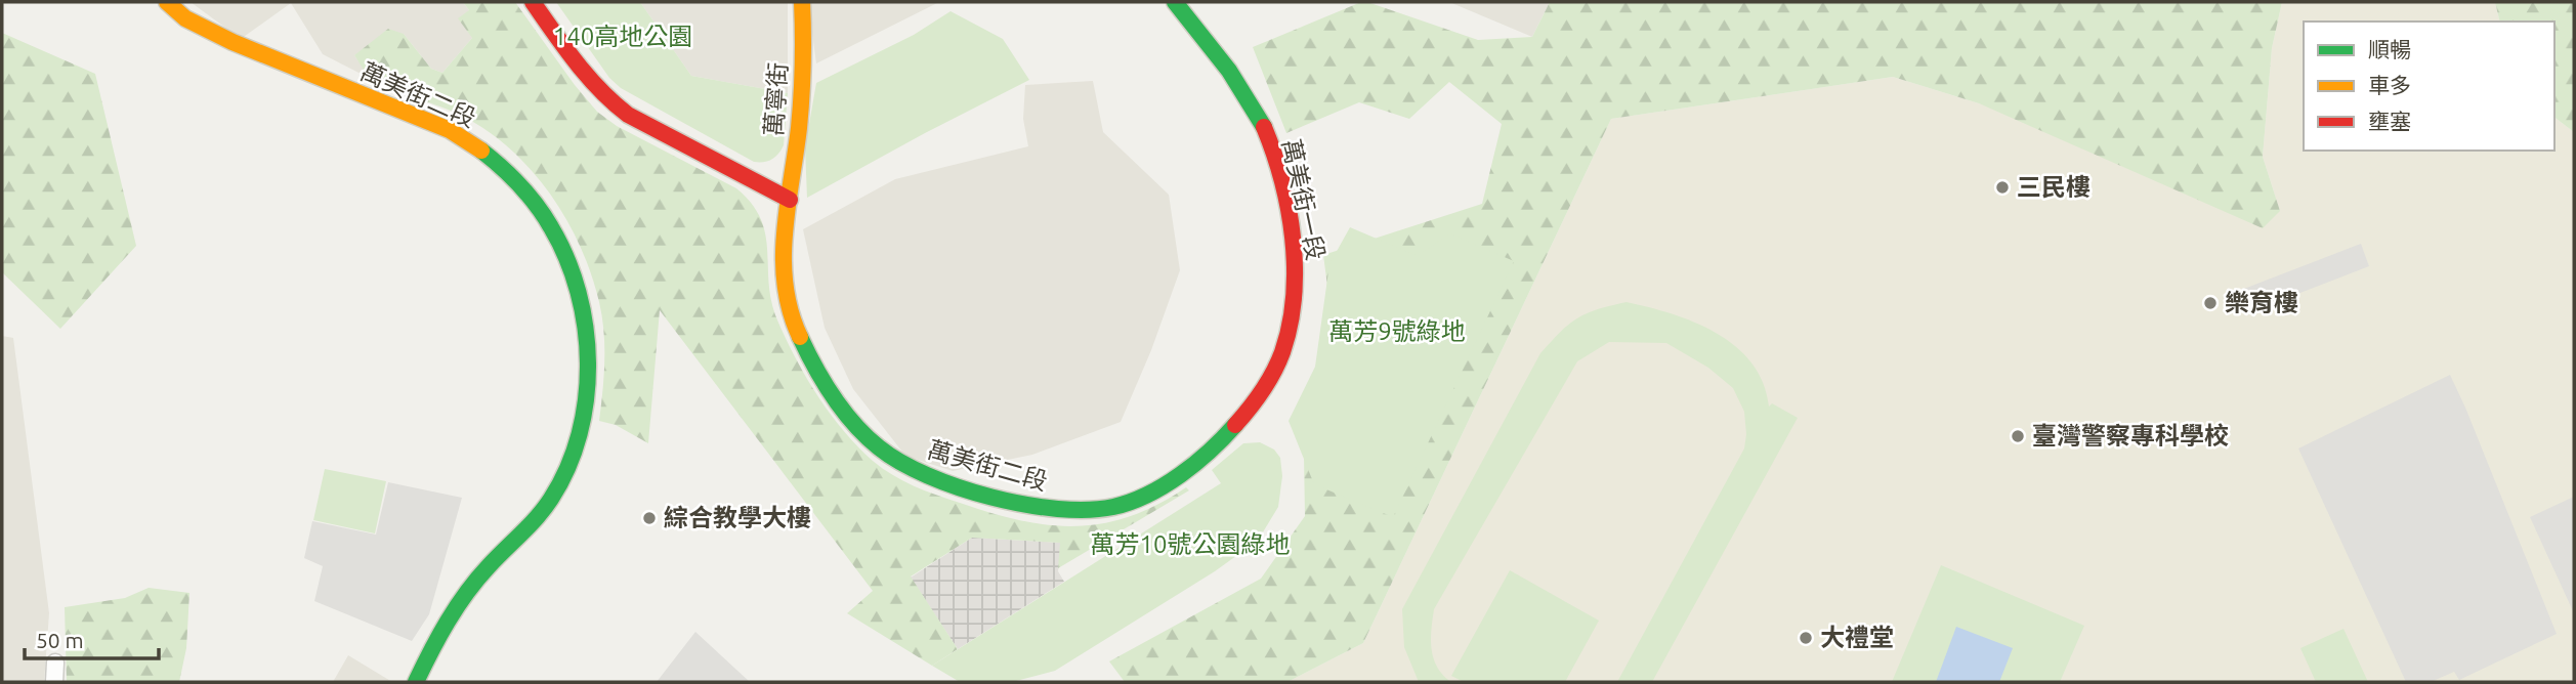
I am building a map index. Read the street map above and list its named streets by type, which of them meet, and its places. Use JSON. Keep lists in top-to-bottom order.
{
  "streets": {
    "street": ["萬美街二段", "萬寧街", "萬美街一段"]
  },
  "crossings": [
    ["萬美街二段", "萬寧街"],
    ["萬美街二段", "萬美街一段"]
  ],
  "parks": ["140高地公園", "萬芳9號綠地", "萬芳10號公園綠地"],
  "places": [
    "三民樓",
    "樂育樓",
    "臺灣警察專科學校",
    "綜合教學大樓",
    "大禮堂"
  ],
  "legend": ["順暢", "車多", "壅塞"],
  "scale_bar": "50 m"
}
